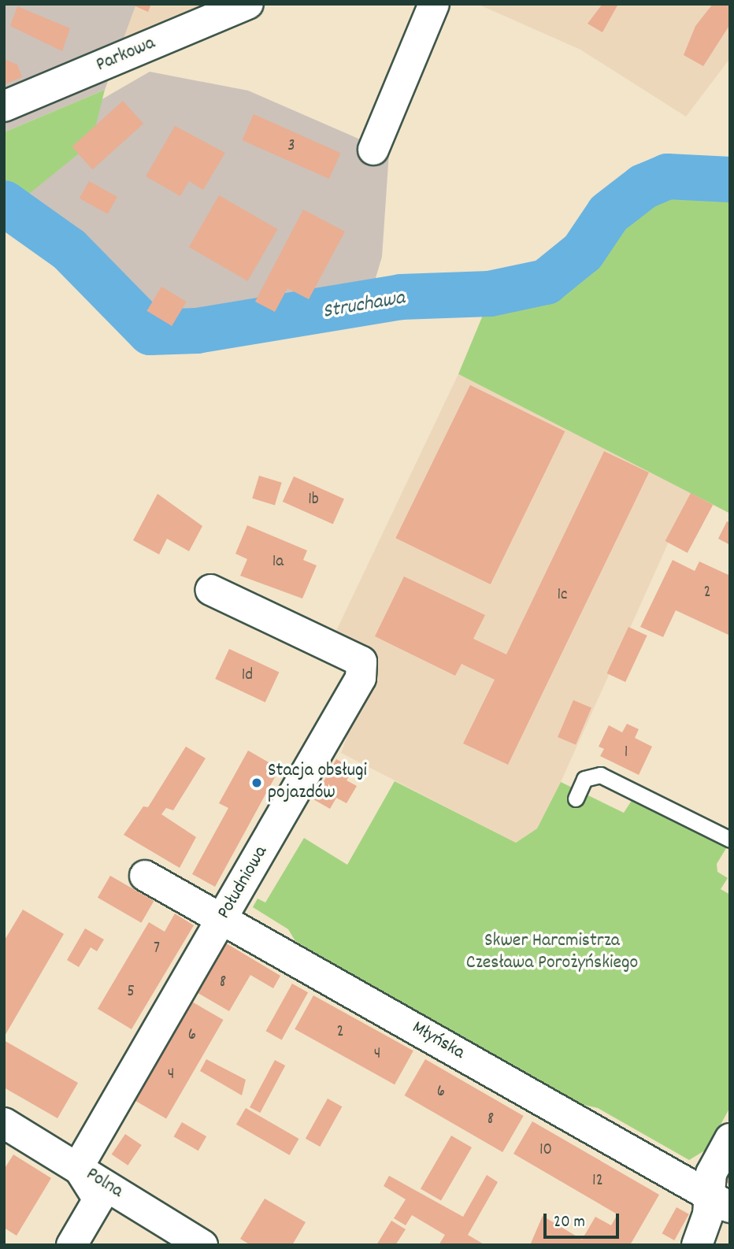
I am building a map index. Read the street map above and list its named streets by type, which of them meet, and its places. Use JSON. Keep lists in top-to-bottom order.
{
  "streets": {
    "street": [
      "Parkowa",
      "Południowa",
      "Młyńska",
      "Polna"
    ]
  },
  "crossings": [
    ["Południowa", "Młyńska"],
    ["Południowa", "Polna"]
  ],
  "water": ["Struchawa"],
  "parks": ["Skwer Harcmistrza Czesława Porożyńskiego"],
  "places": ["Stacja obsługi pojazdów"],
  "house_numbers": [
    "3",
    "1b",
    "1a",
    "2",
    "1c",
    "1d",
    "1",
    "7",
    "8",
    "5",
    "2",
    "6",
    "4",
    "4",
    "6",
    "8",
    "10",
    "12"
  ],
  "scale_bar": "20 m"
}
